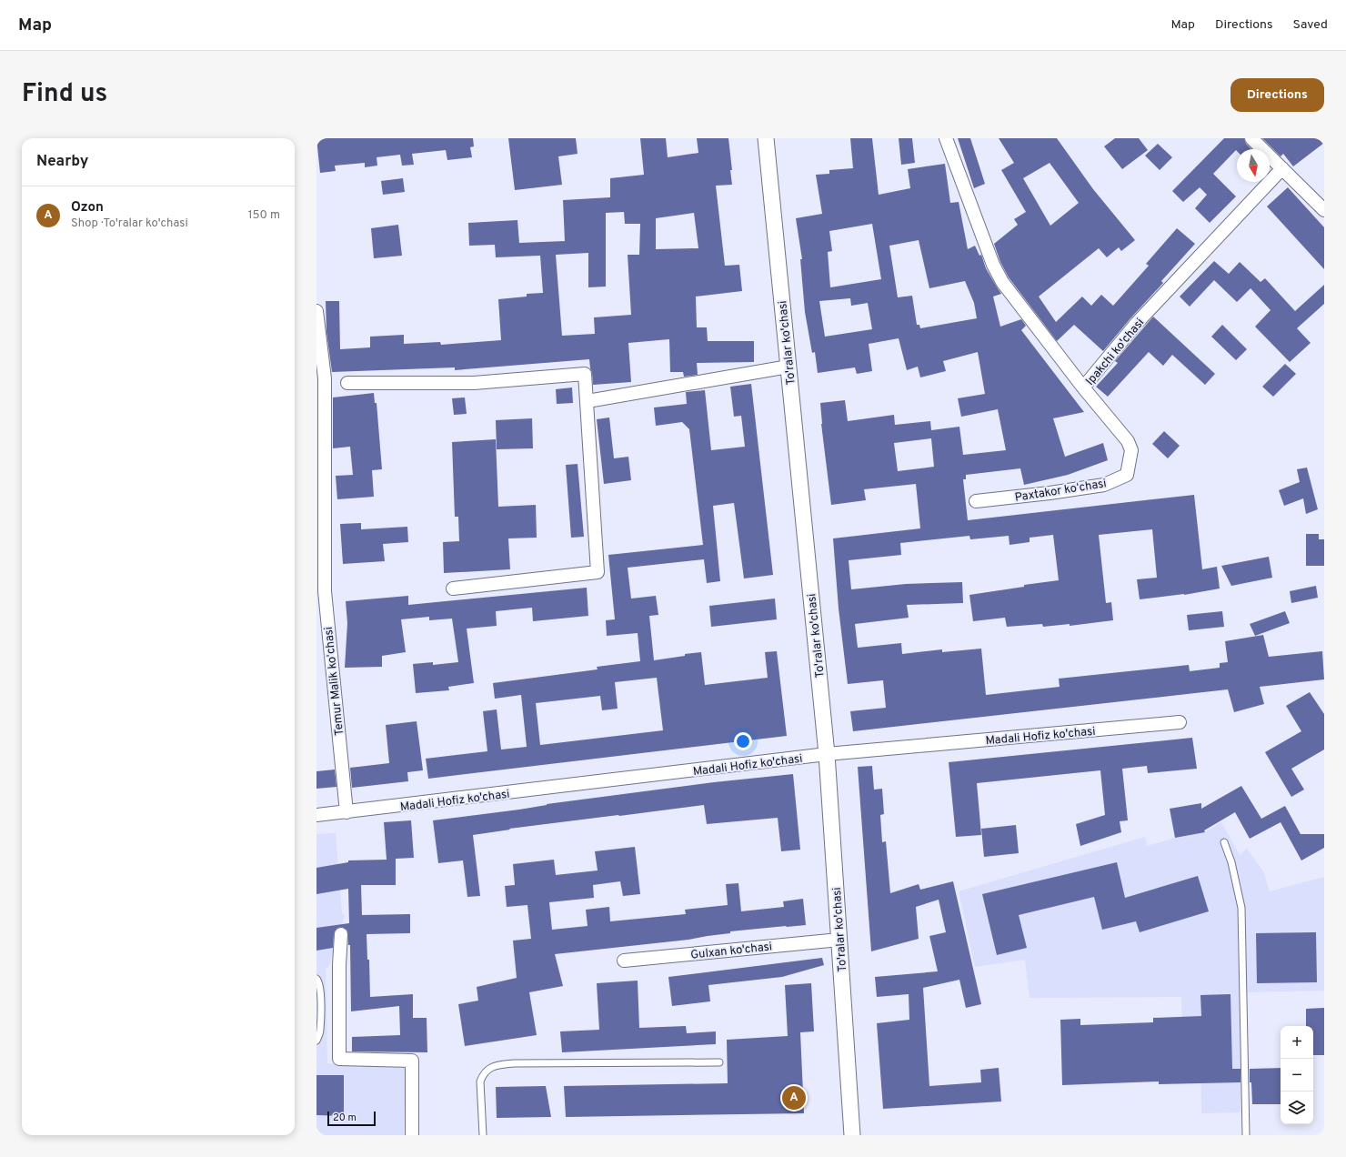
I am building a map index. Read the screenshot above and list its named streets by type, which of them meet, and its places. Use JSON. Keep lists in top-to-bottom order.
{
  "streets": {
    "street": [
      "To'ralar ko'chasi",
      "Ipakchi ko'chasi",
      "Paxtakor koʻchasi",
      "Temur Malik koʻchasi",
      "Madali Hofiz ko'chasi",
      "Gulxan ko'chasi"
    ]
  },
  "crossings": [
    ["To'ralar ko'chasi", "Madali Hofiz ko'chasi"],
    ["To'ralar ko'chasi", "Gulxan ko'chasi"],
    ["Ipakchi ko'chasi", "Paxtakor koʻchasi"],
    ["Temur Malik koʻchasi", "Madali Hofiz ko'chasi"]
  ],
  "scale_bar": "20 m",
  "north": "bottom",
  "page": {
    "header": "Map",
    "nav": ["Map", "Directions", "Saved"],
    "title": "Find us",
    "buttons": "Directions",
    "heading": "Nearby",
    "list": [
      {
        "mark": "A",
        "name": "Ozon",
        "note": "Shop · To'ralar ko'chasi",
        "value": "150 m"
      }
    ],
    "map_buttons": ["+", "−"],
    "pins": "A",
    "scale": "20 m"
  }
}
